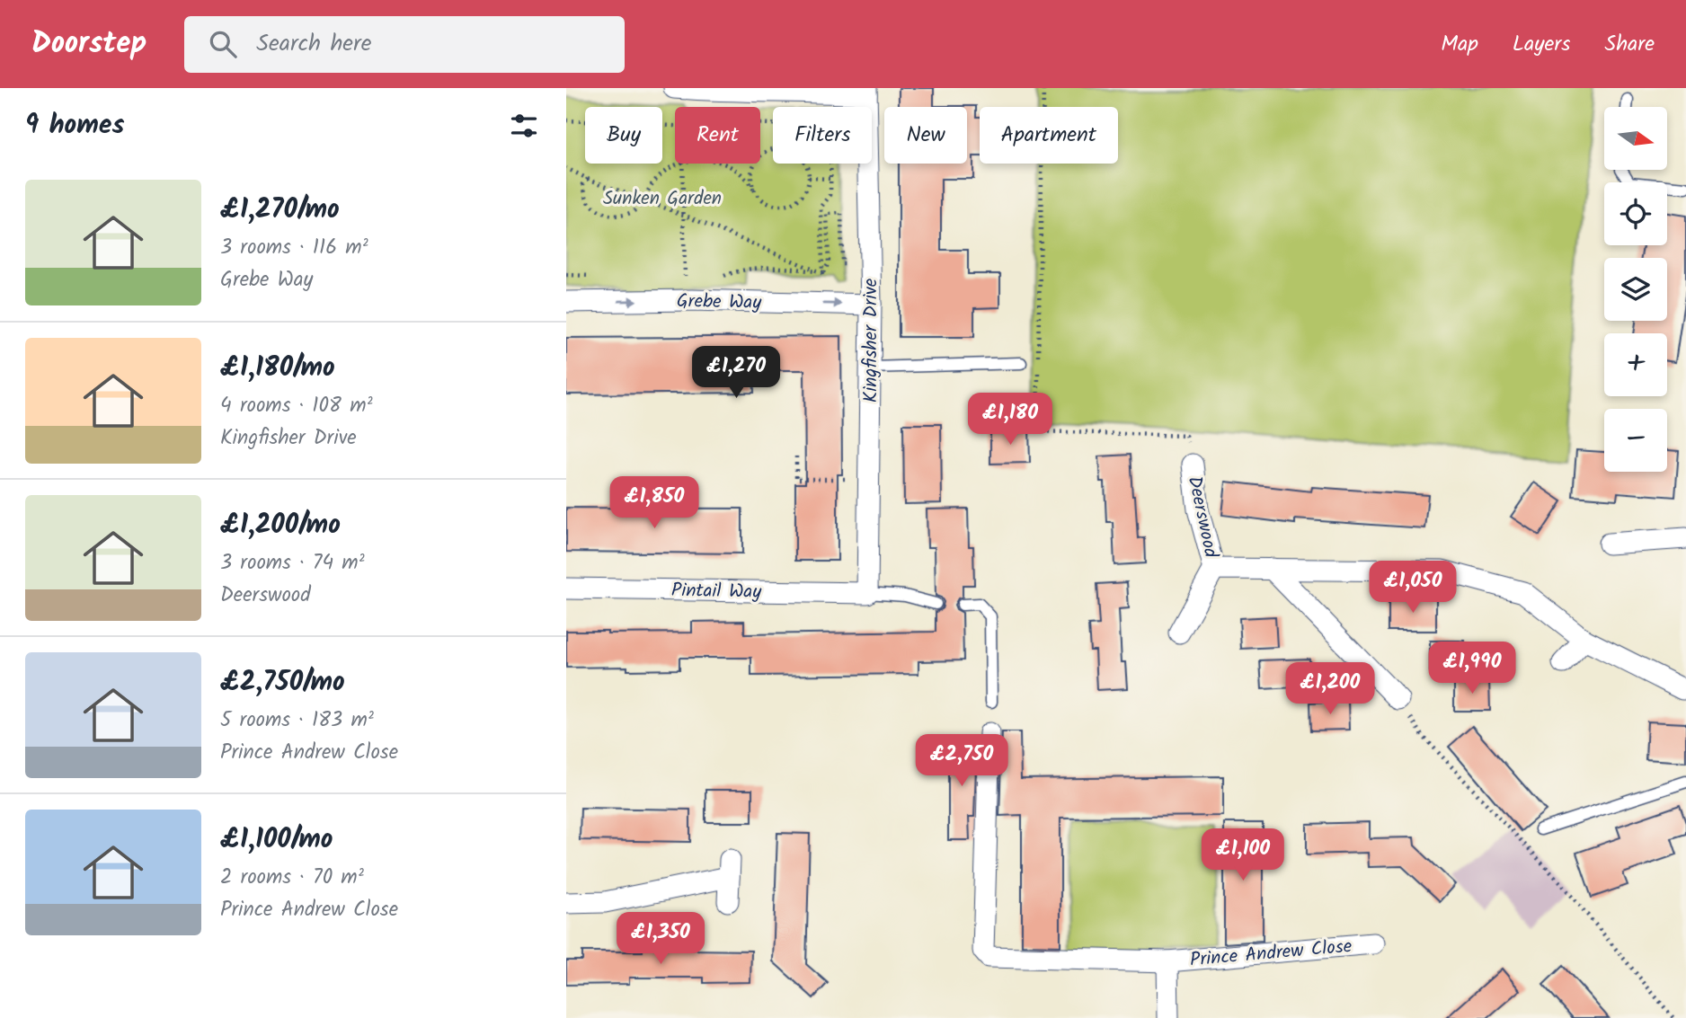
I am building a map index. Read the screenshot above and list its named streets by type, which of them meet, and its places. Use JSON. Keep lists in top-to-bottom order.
{
  "streets": {
    "street": [
      "Grebe Way",
      "Kingfisher Drive",
      "Deerswood",
      "Pintail Way",
      "Prince Andrew Close"
    ]
  },
  "crossings": [
    ["Grebe Way", "Kingfisher Drive"],
    ["Kingfisher Drive", "Pintail Way"]
  ],
  "one_way": ["Grebe Way"],
  "parks": ["Sunken Garden"],
  "north": "right",
  "page": {
    "header": "Doorstep",
    "search": "Search here",
    "nav": ["Map", "Layers", "Share"],
    "heading": "9 homes",
    "map_buttons": ["+", "−"],
    "chip": [
      "Buy",
      "Rent",
      "Filters",
      "New",
      "Apartment"
    ],
    "list": [
      {
        "name": "£1,270/mo",
        "note": "3 rooms · 116 m² · Grebe Way"
      },
      {
        "name": "£1,180/mo",
        "note": "4 rooms · 108 m² · Kingfisher Drive"
      },
      {
        "name": "£1,200/mo",
        "note": "3 rooms · 74 m² · Deerswood"
      },
      {
        "name": "£2,750/mo",
        "note": "5 rooms · 183 m² · Prince Andrew Close"
      },
      {
        "name": "£1,100/mo",
        "note": "2 rooms · 70 m² · Prince Andrew Close"
      }
    ],
    "price": [
      "£1,270",
      "£1,180",
      "£1,850",
      "£1,050",
      "£1,990",
      "£1,200",
      "£2,750",
      "£1,100",
      "£1,350"
    ]
  }
}
